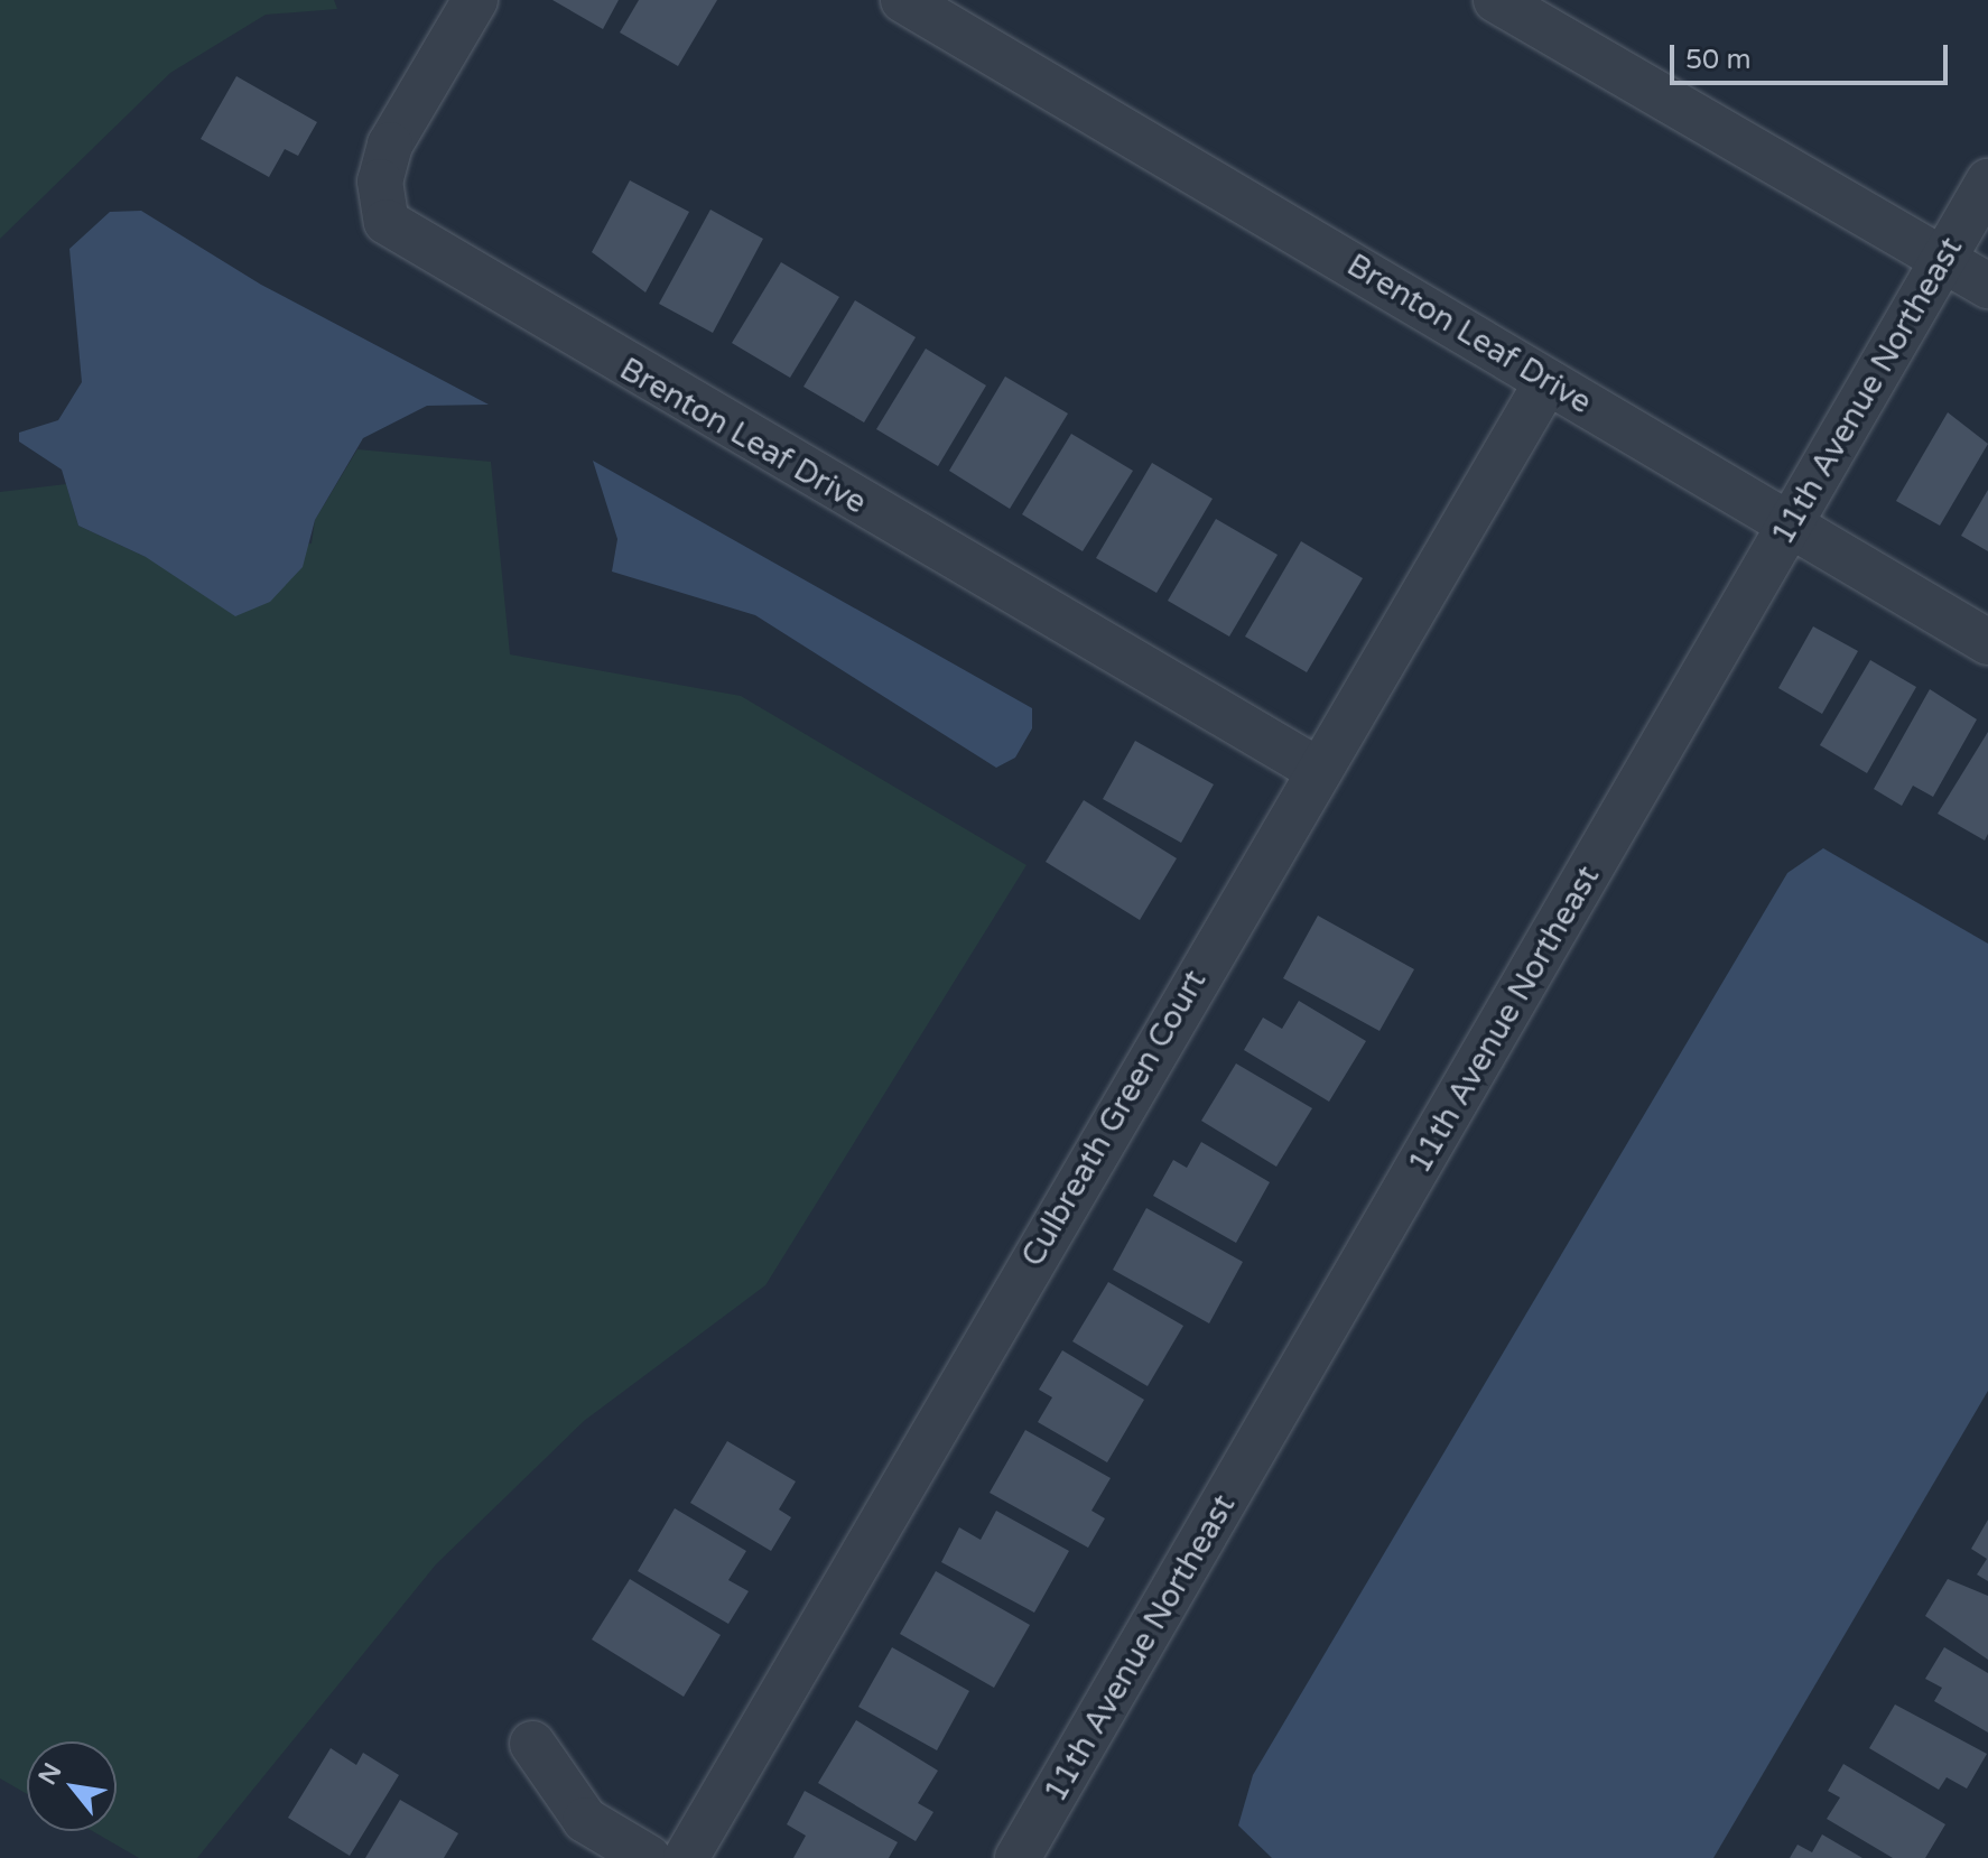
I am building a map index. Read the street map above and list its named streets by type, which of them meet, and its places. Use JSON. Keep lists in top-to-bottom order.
{
  "streets": {
    "street": ["Brenton Leaf Drive", "11th Avenue Northeast", "Culbreath Green Court"]
  },
  "crossings": [
    ["Brenton Leaf Drive", "11th Avenue Northeast"],
    ["Brenton Leaf Drive", "Culbreath Green Court"]
  ],
  "scale_bar": "50 m",
  "north": "top left"
}
